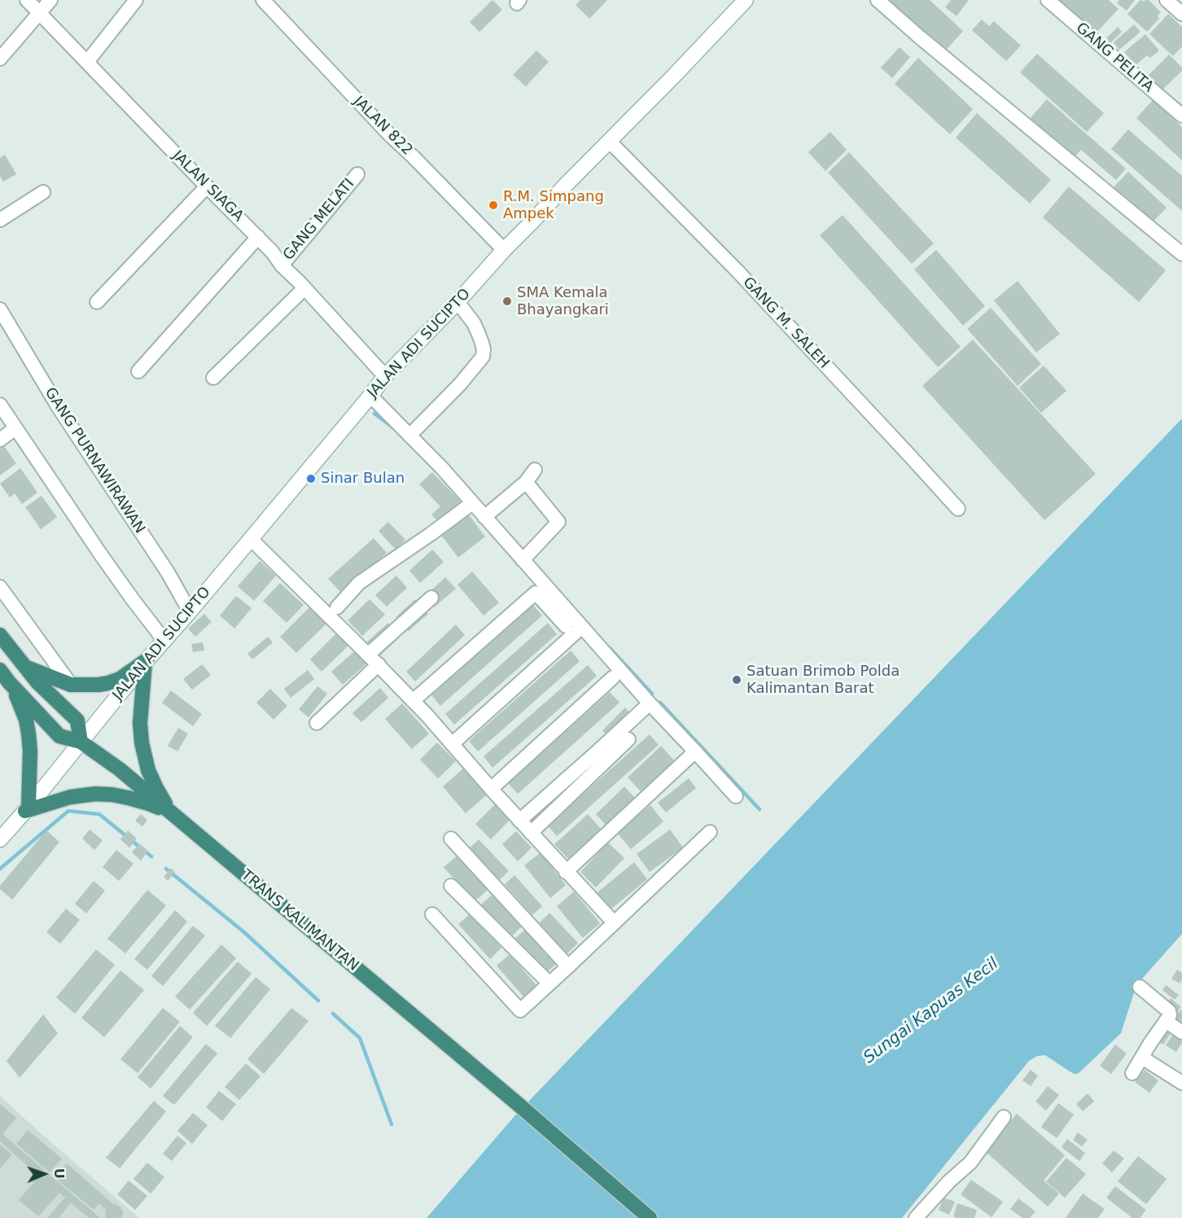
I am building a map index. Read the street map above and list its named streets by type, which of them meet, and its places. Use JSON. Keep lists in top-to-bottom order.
{
  "streets": {
    "highway": ["TRANS KALIMANTAN"],
    "main road": ["JALAN ADI SUCIPTO"],
    "street": [
      "GANG PELITA",
      "JALAN 822",
      "JALAN SIAGA",
      "GANG MELATI",
      "GANG M. SALEH",
      "GANG PURNAWIRAWAN"
    ]
  },
  "crossings": [
    ["JALAN 822", "JALAN ADI SUCIPTO"],
    ["JALAN SIAGA", "GANG MELATI"],
    ["JALAN SIAGA", "JALAN ADI SUCIPTO"],
    ["GANG M. SALEH", "JALAN ADI SUCIPTO"],
    ["JALAN ADI SUCIPTO", "GANG PURNAWIRAWAN"],
    ["JALAN ADI SUCIPTO", "TRANS KALIMANTAN"]
  ],
  "water": ["Sungai Kapuas Kecil"],
  "places": [
    "R.M. Simpang Ampek",
    "SMA Kemala Bhayangkari",
    "Sinar Bulan",
    "Satuan Brimob Polda Kalimantan Barat"
  ],
  "north": "right"
}
